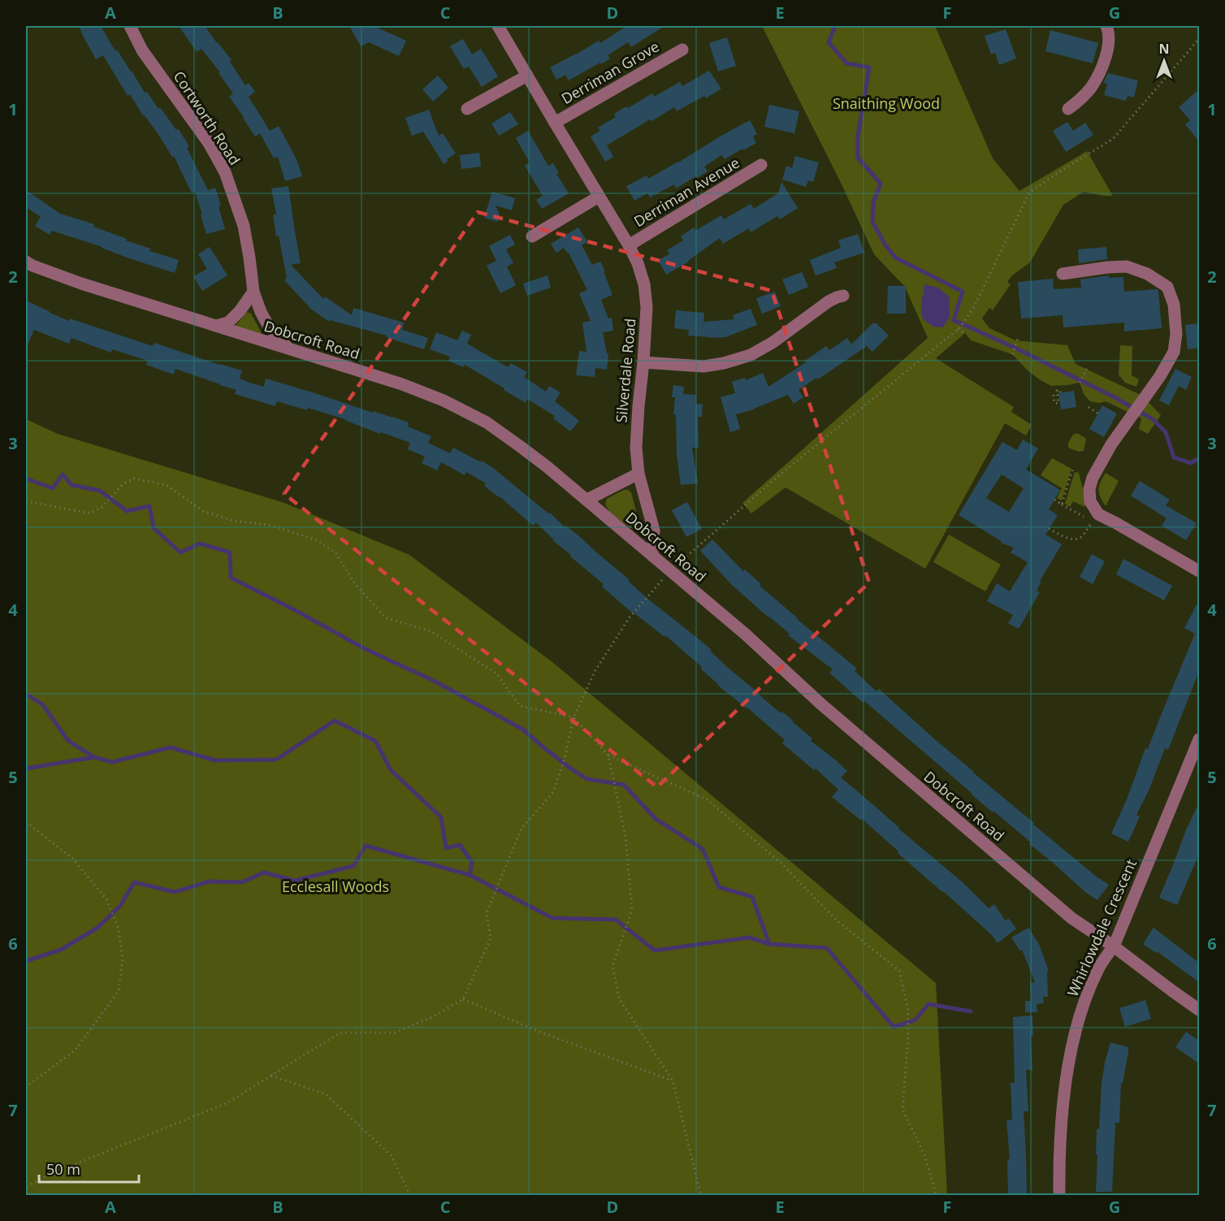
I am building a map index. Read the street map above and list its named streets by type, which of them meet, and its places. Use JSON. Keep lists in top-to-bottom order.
{
  "streets": {
    "street": [
      "Derriman Grove",
      "Cortworth Road",
      "Derriman Avenue",
      "Dobcroft Road",
      "Silverdale Road",
      "Whirlowdale Crescent"
    ]
  },
  "crossings": [
    ["Derriman Grove", "Silverdale Road"],
    ["Cortworth Road", "Dobcroft Road"],
    ["Derriman Avenue", "Silverdale Road"],
    ["Dobcroft Road", "Silverdale Road"],
    ["Dobcroft Road", "Whirlowdale Crescent"]
  ],
  "parks": ["Snaithing Wood", "Ecclesall Woods"],
  "scale_bar": "50 m",
  "north": "top",
  "grid": {
    "columns": [
      "A",
      "B",
      "C",
      "D",
      "E",
      "F",
      "G"
    ],
    "rows": [
      "1",
      "2",
      "3",
      "4",
      "5",
      "6",
      "7"
    ]
  }
}
